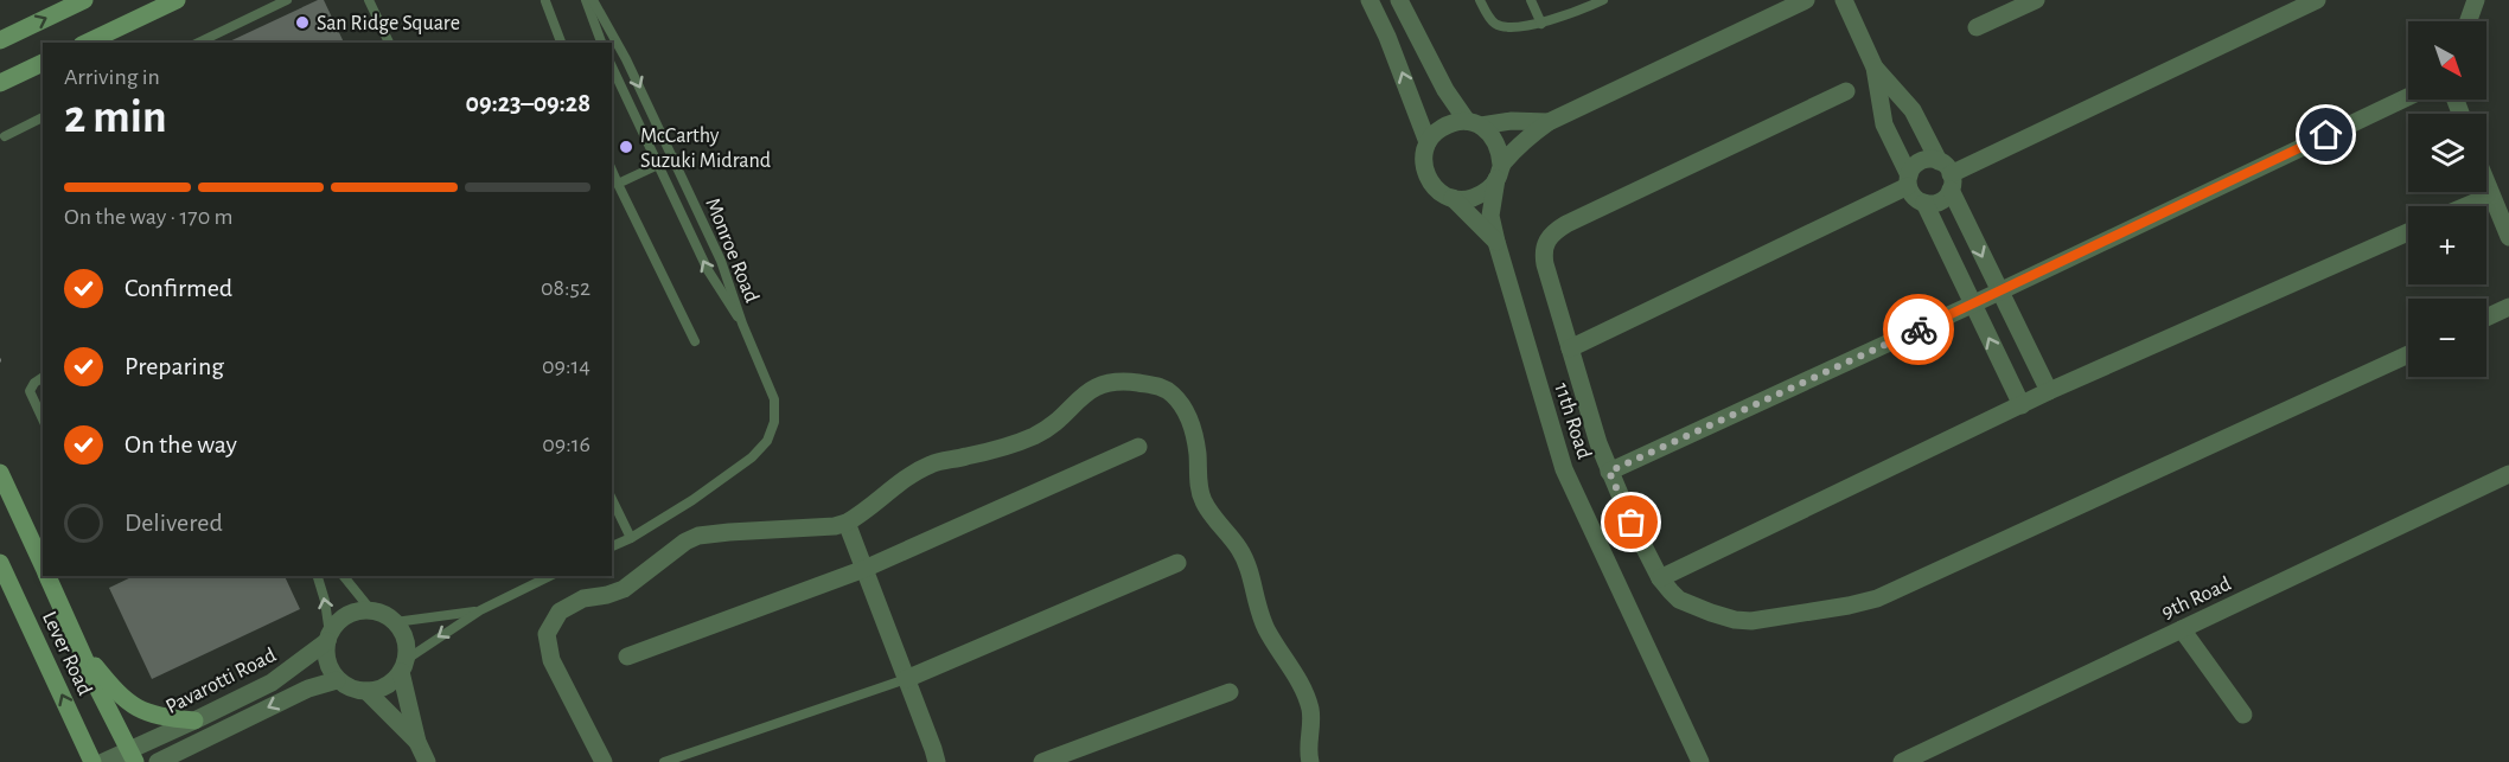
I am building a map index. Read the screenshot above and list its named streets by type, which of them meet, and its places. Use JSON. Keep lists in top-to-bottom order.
{
  "streets": {
    "main road": ["Lever Road"],
    "street": ["11th Road", "9th Road", "Pavarotti Road"],
    "lane": ["Monroe Road"]
  },
  "crossings": [
    ["Lever Road", "Pavarotti Road"]
  ],
  "places": ["San Ridge Square", "McCarthy Suzuki Midrand"],
  "north": "bottom right",
  "page": {
    "map_buttons": ["+", "−"],
    "heading": ["2 min", "Arriving in", "09:23–09:28"],
    "bar": "On the way · 170 m",
    "list": [
      ["Confirmed", "08:52"],
      ["Preparing", "09:14"],
      ["On the way", "09:16"],
      "Delivered"
    ]
  }
}
